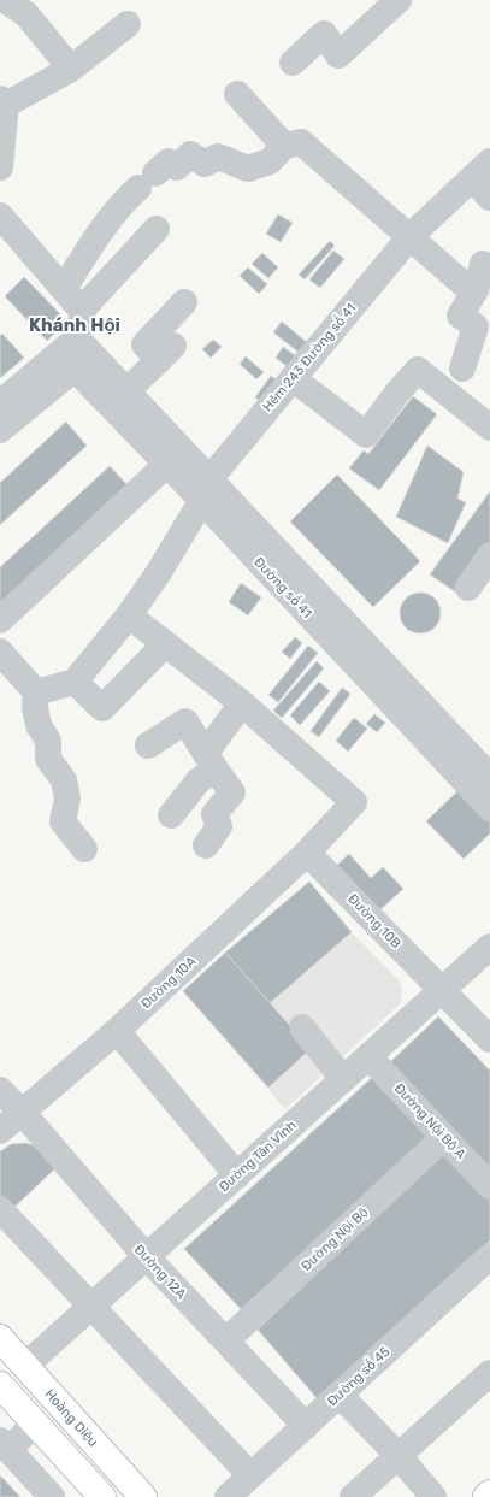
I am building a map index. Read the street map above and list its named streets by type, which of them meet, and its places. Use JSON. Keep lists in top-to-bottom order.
{
  "streets": {
    "main road": ["Hoàng Diệu"],
    "street": [
      "Hẻm 243 Đường số 41",
      "Đường số 41",
      "Đường 10B",
      "Đường 10A",
      "Đường Nội Bộ A",
      "Đường Tân Vĩnh",
      "Đường Nội Bộ",
      "Đường 12A",
      "Đường số 45"
    ]
  },
  "crossings": [
    ["Hẻm 243 Đường số 41", "Đường số 41"],
    ["Đường 10B", "Đường 10A"],
    ["Đường 10B", "Đường Tân Vĩnh"],
    ["Đường 10A", "Đường 12A"],
    ["Đường Nội Bộ A", "Đường Tân Vĩnh"],
    ["Đường Nội Bộ A", "Đường Nội Bộ"],
    ["Đường Tân Vĩnh", "Đường 12A"],
    ["Đường Tân Vĩnh", "Hoàng Diệu"],
    ["Đường Nội Bộ", "Đường 12A"],
    ["Đường 12A", "Đường số 45"]
  ],
  "districts": ["Khánh Hội"]
}
